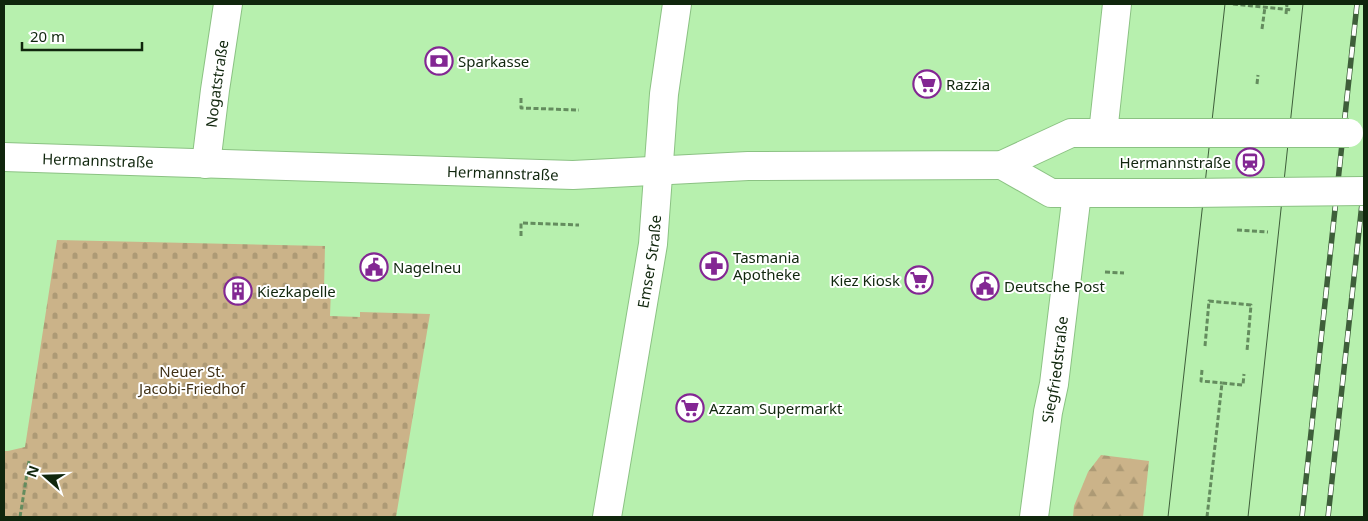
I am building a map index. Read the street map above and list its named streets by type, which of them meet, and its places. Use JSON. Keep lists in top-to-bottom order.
{
  "streets": {
    "main road": [
      "Nogatstraße",
      "Hermannstraße",
      "Emser Straße",
      "Siegfriedstraße"
    ]
  },
  "crossings": [
    ["Nogatstraße", "Hermannstraße"],
    ["Hermannstraße", "Emser Straße"],
    ["Hermannstraße", "Siegfriedstraße"]
  ],
  "parks": ["Neuer St. Jacobi-Friedhof"],
  "places": {
    "bank": ["Sparkasse"],
    "supermarket": ["Razzia", "Kiez Kiosk", "Azzam Supermarkt"],
    "station": ["Hermannstraße"],
    "pharmacy": ["Tasmania Apotheke"],
    "public building": ["Nagelneu", "Deutsche Post"],
    "building": ["Kiezkapelle"]
  },
  "scale_bar": "20 m",
  "north": "left"
}
